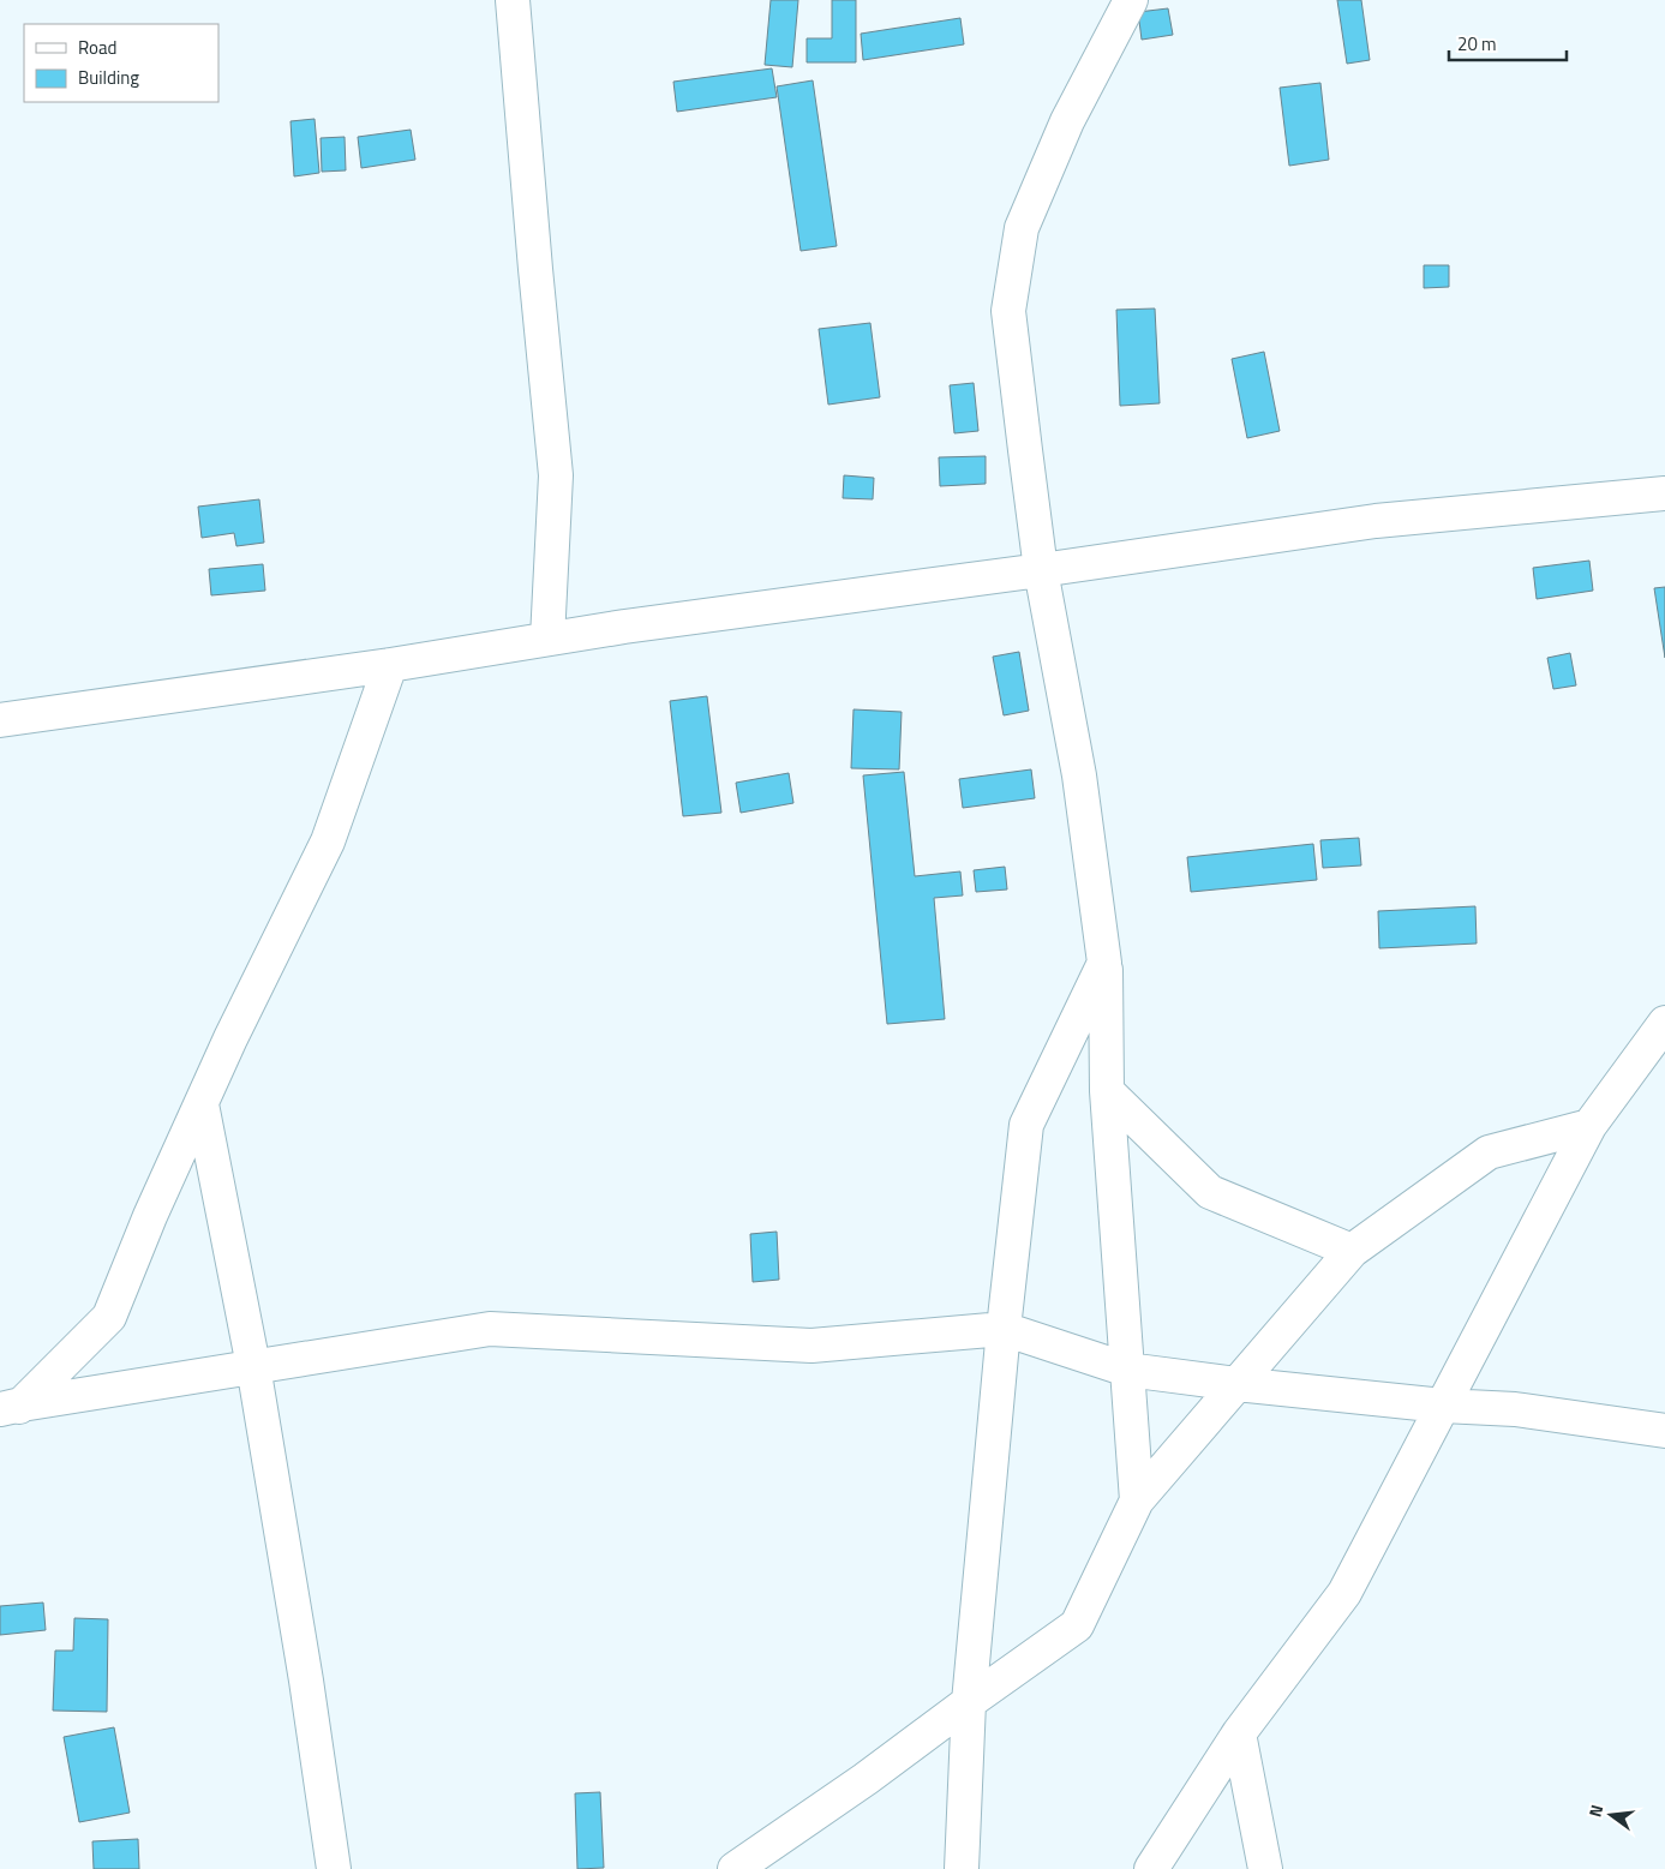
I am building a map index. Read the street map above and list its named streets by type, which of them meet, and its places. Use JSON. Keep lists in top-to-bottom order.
{
  "legend": ["Road", "Building"],
  "scale_bar": "20 m",
  "north": "left"
}
